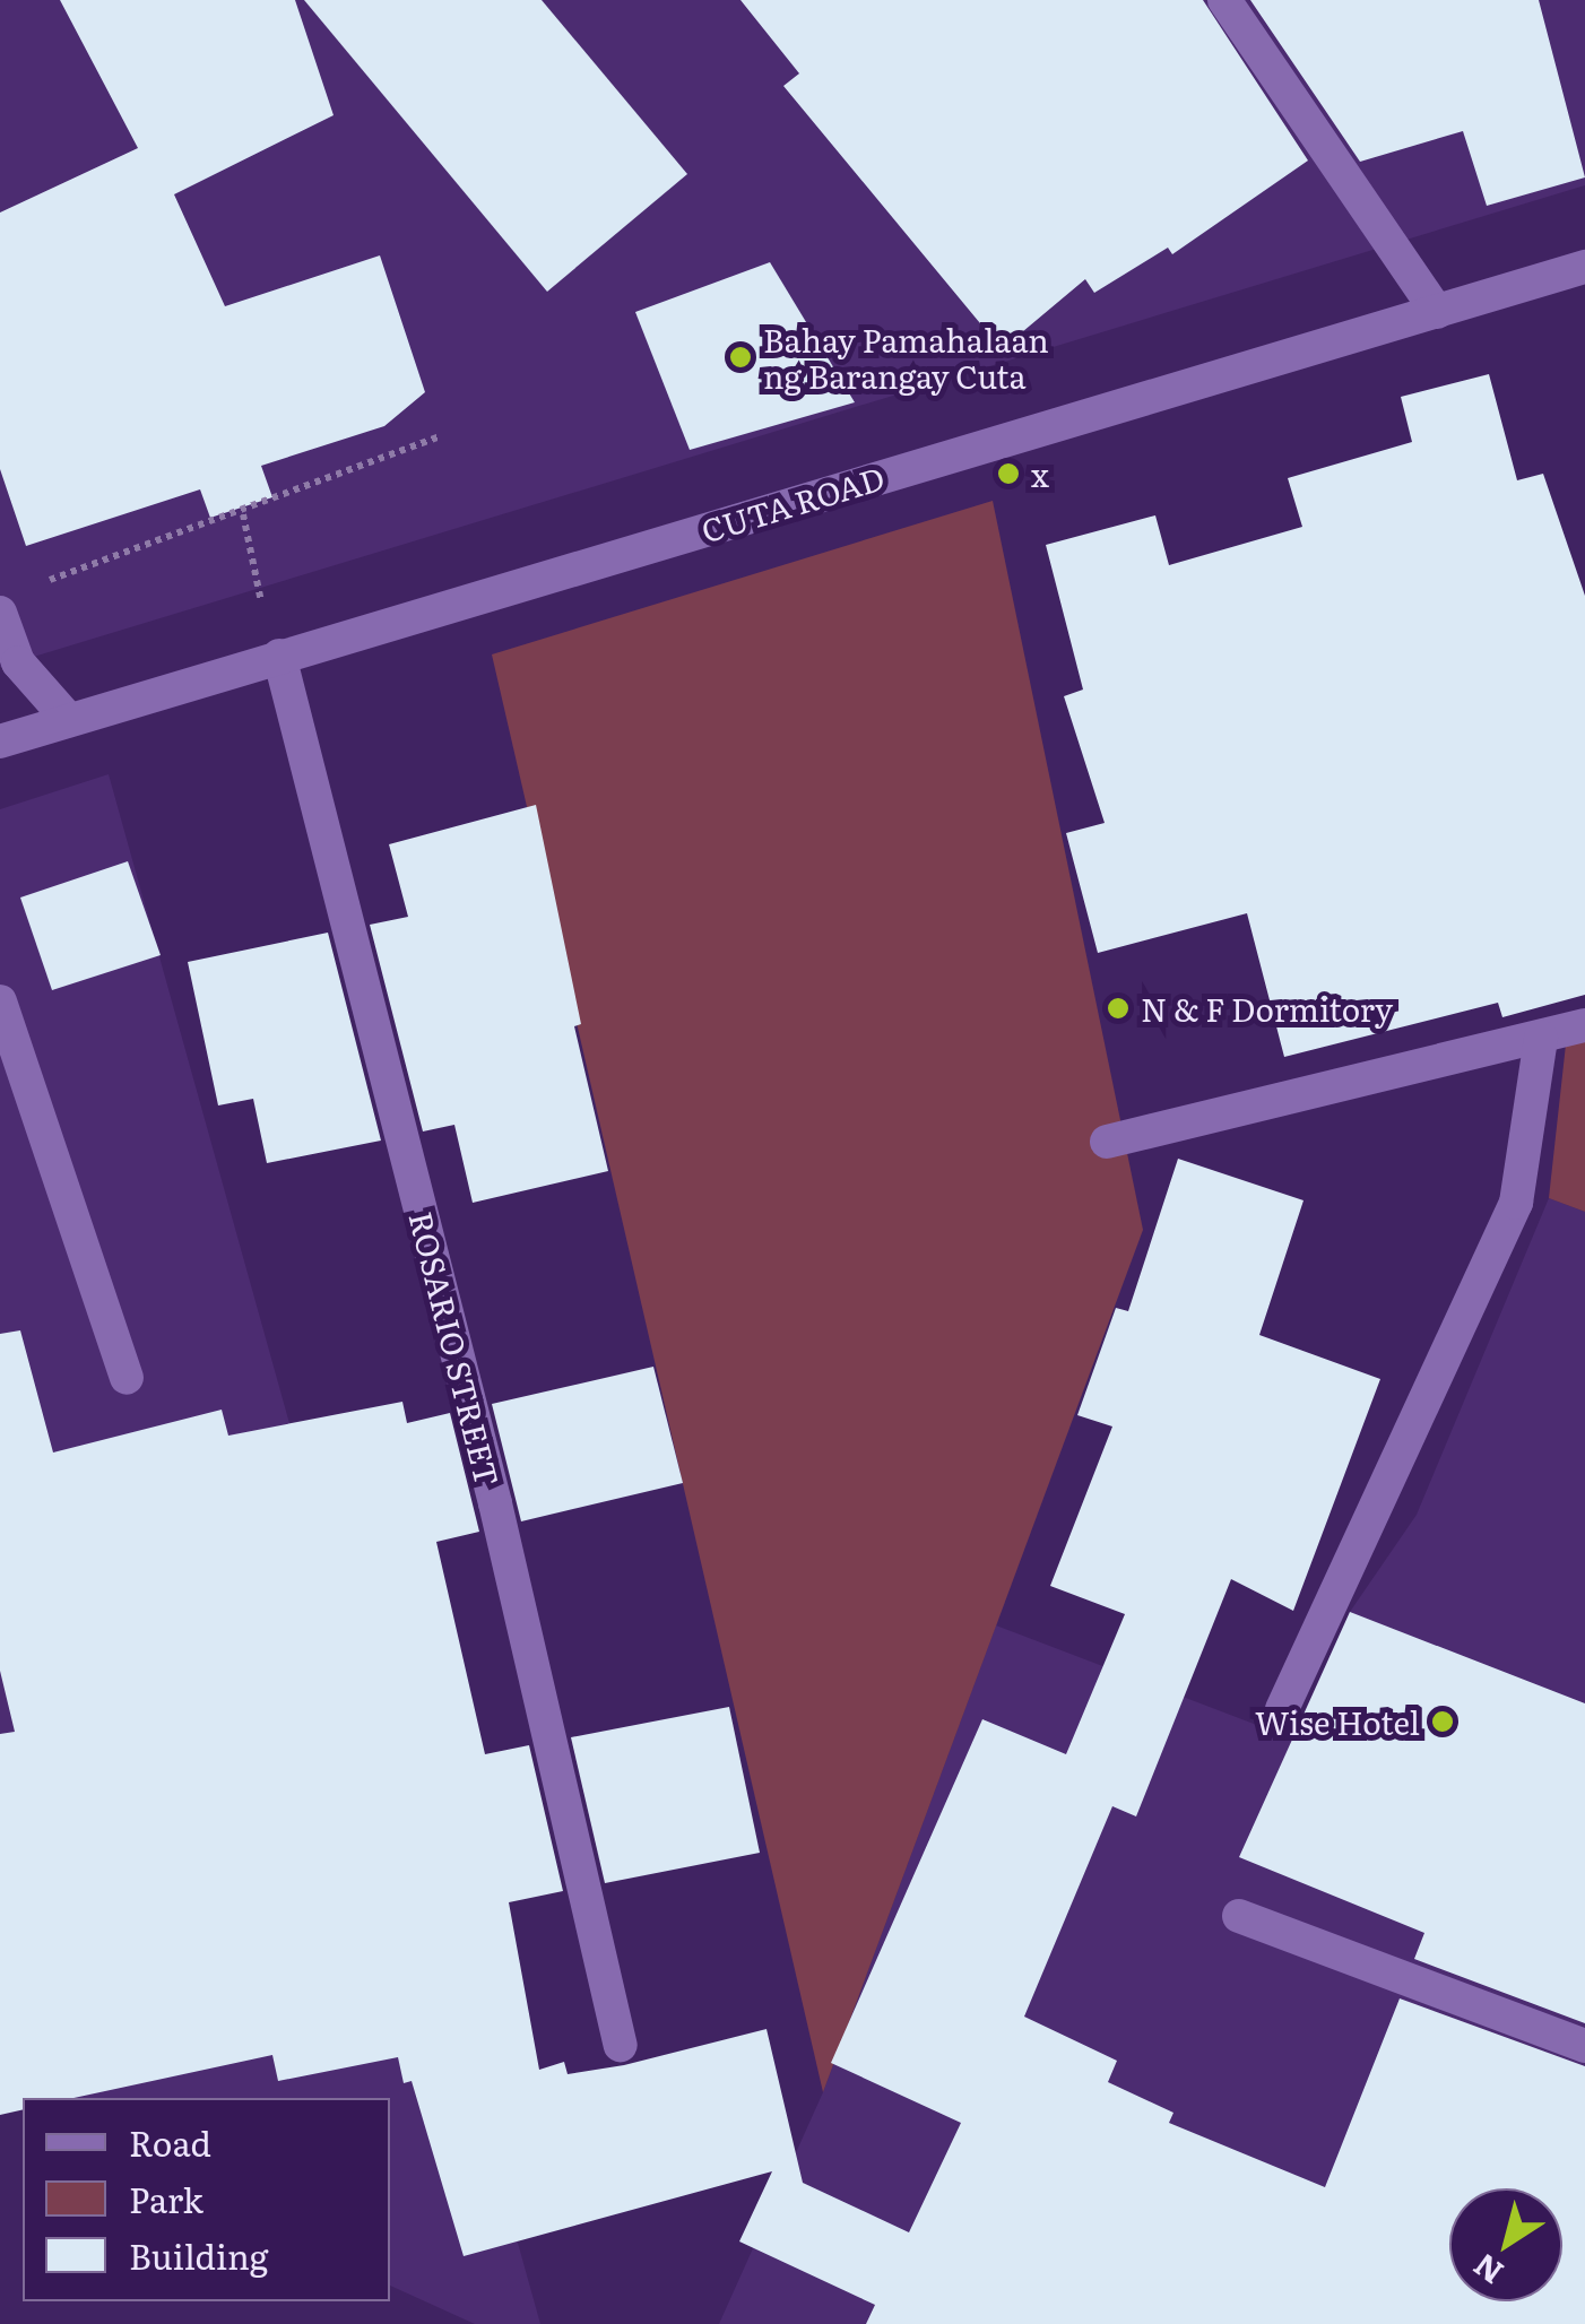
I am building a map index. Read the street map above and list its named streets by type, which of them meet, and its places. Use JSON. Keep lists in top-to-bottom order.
{
  "streets": {
    "street": ["CUTA ROAD", "ROSARIO STREET"]
  },
  "crossings": [
    ["CUTA ROAD", "ROSARIO STREET"]
  ],
  "places": [
    "Bahay Pamahalaan ng Barangay Cuta",
    "x",
    "N & F Dormitory",
    "Wise Hotel"
  ],
  "legend": ["Road", "Park", "Building"],
  "north": "bottom left"
}
